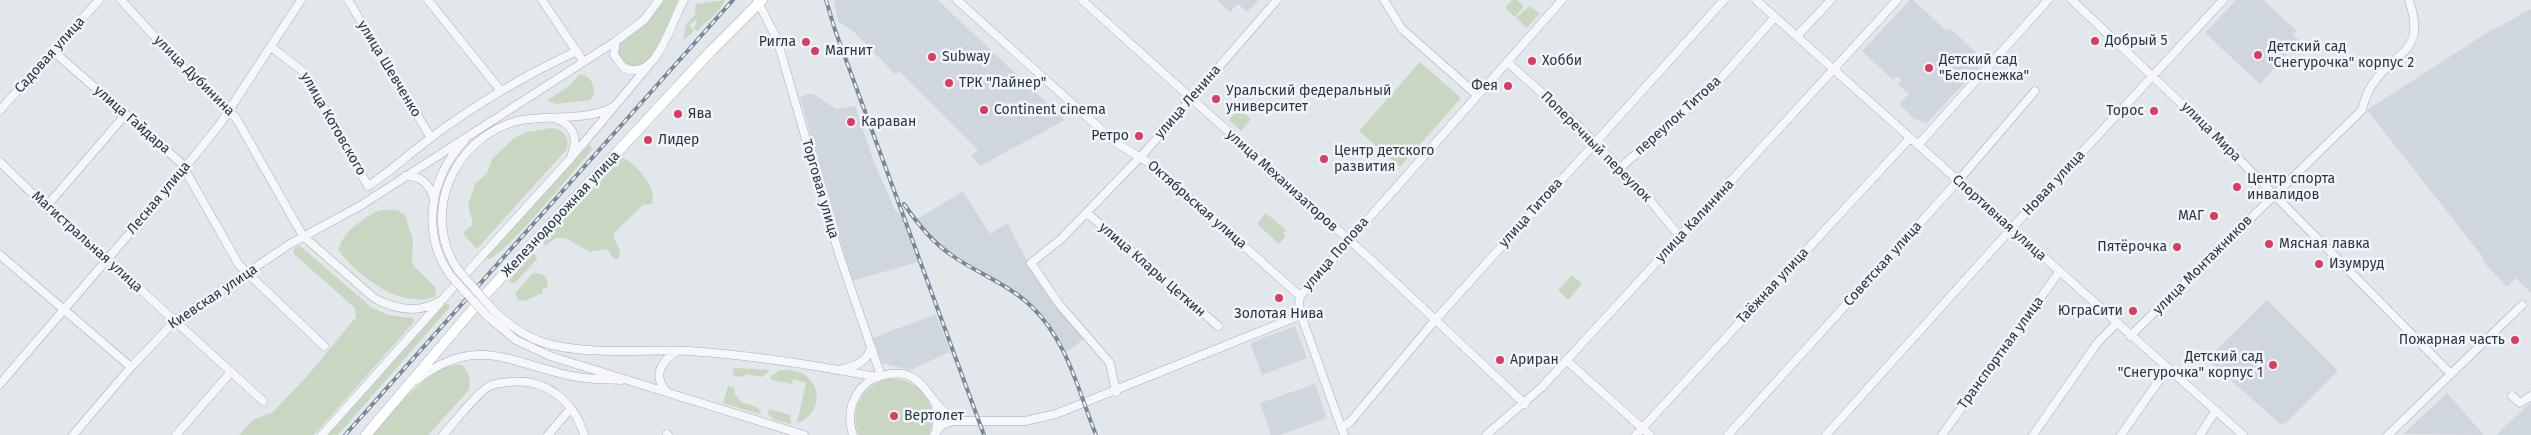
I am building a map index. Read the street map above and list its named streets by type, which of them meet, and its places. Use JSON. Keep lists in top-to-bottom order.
{
  "streets": {
    "main road": ["Железнодорожная улица"],
    "street": [
      "Садовая улица",
      "улица Шевченко",
      "улица Дубинина",
      "улица Ленина",
      "переулок Титова",
      "улица Гайдара",
      "улица Котовского",
      "улица Мира",
      "Поперечный переулок",
      "улица Механизаторов",
      "Новая улица",
      "Торговая улица",
      "Лесная улица",
      "Октябрьская улица",
      "улица Титова",
      "Спортивная улица",
      "улица Калинина",
      "Магистральная улица",
      "улица Попова",
      "Советская улица",
      "улица Монтажников",
      "улица Клары Цеткин",
      "Таёжная улица",
      "Киевская улица",
      "Транспортная улица"
    ]
  },
  "crossings": [
    ["Садовая улица", "улица Гайдара"],
    ["улица Шевченко", "улица Котовского"],
    ["улица Дубинина", "Лесная улица"],
    ["улица Дубинина", "Киевская улица"],
    ["улица Ленина", "улица Механизаторов"],
    ["улица Ленина", "Октябрьская улица"],
    ["улица Ленина", "улица Клары Цеткин"],
    ["переулок Титова", "Поперечный переулок"],
    ["переулок Титова", "Спортивная улица"],
    ["улица Гайдара", "Лесная улица"],
    ["улица Гайдара", "Киевская улица"],
    ["улица Котовского", "Лесная улица"],
    ["улица Мира", "Новая улица"],
    ["улица Мира", "улица Монтажников"],
    ["Поперечный переулок", "улица Титова"],
    ["Поперечный переулок", "улица Калинина"],
    ["Поперечный переулок", "улица Попова"],
    ["улица Механизаторов", "улица Титова"],
    ["улица Механизаторов", "улица Калинина"],
    ["улица Механизаторов", "улица Попова"],
    ["Новая улица", "Спортивная улица"],
    ["Торговая улица", "Железнодорожная улица"],
    ["Лесная улица", "Магистральная улица"],
    ["Октябрьская улица", "улица Попова"],
    ["Спортивная улица", "улица Калинина"],
    ["Спортивная улица", "Советская улица"],
    ["Спортивная улица", "улица Монтажников"],
    ["Спортивная улица", "Таёжная улица"],
    ["Спортивная улица", "Транспортная улица"],
    ["Магистральная улица", "Киевская улица"]
  ],
  "places": [
    "Добрый 5",
    "Ригла",
    "Магнит",
    "Детский сад \"Снегурочка\" корпус 2",
    "Subway",
    "Хобби",
    "Детский сад \"Белоснежка\"",
    "ТРК \"Лайнер\"",
    "Фея",
    "Уральский федеральный университет",
    "Continent cinema",
    "Торос",
    "Ява",
    "Караван",
    "Ретро",
    "Лидер",
    "Центр детского развития",
    "Центр спорта инвалидов",
    "МАГ",
    "Мясная лавка",
    "Пятёрочка",
    "Изумруд",
    "Золотая Нива",
    "ЮграСити",
    "Пожарная часть",
    "Ариран",
    "Детский сад \"Снегурочка\" корпус 1",
    "Вертолет"
  ]
}
